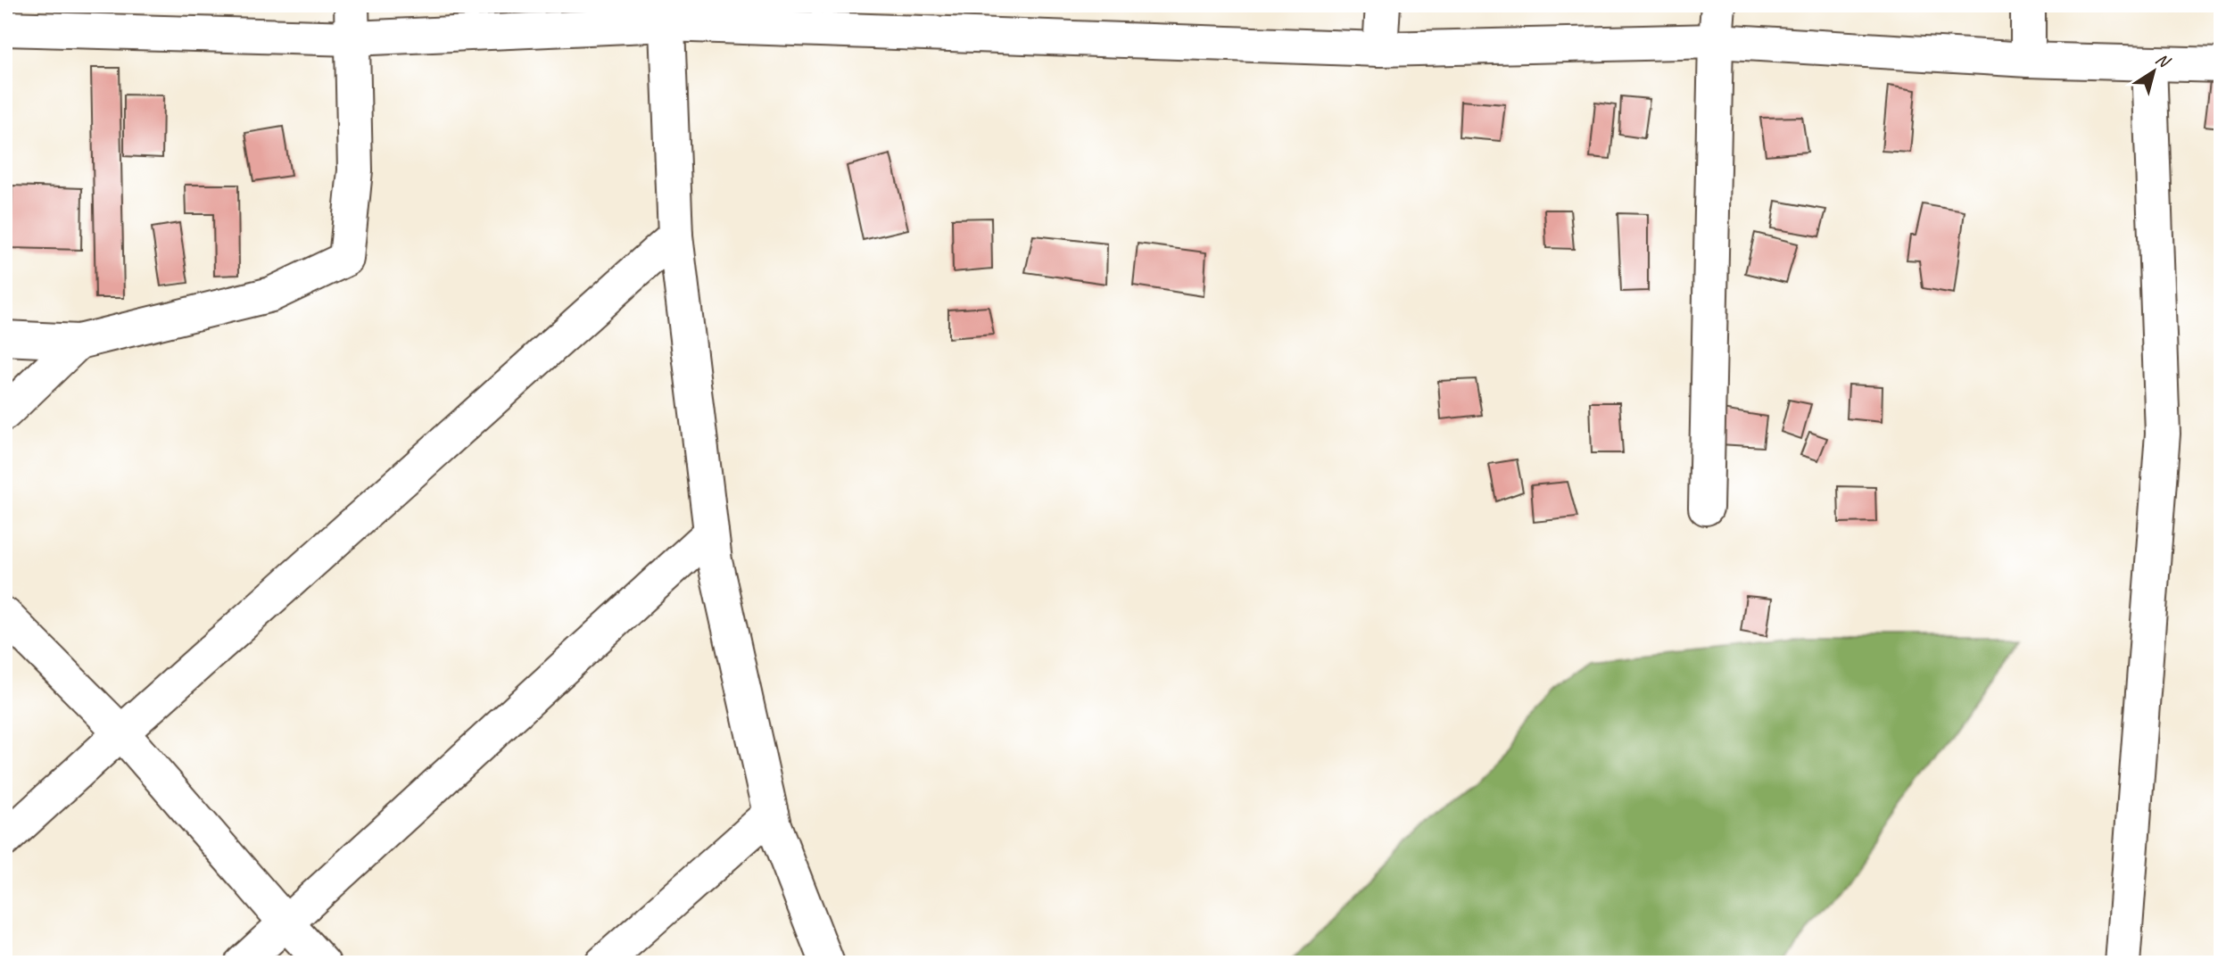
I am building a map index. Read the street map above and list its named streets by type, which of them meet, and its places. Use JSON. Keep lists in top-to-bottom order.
{
  "north": "top right"
}
